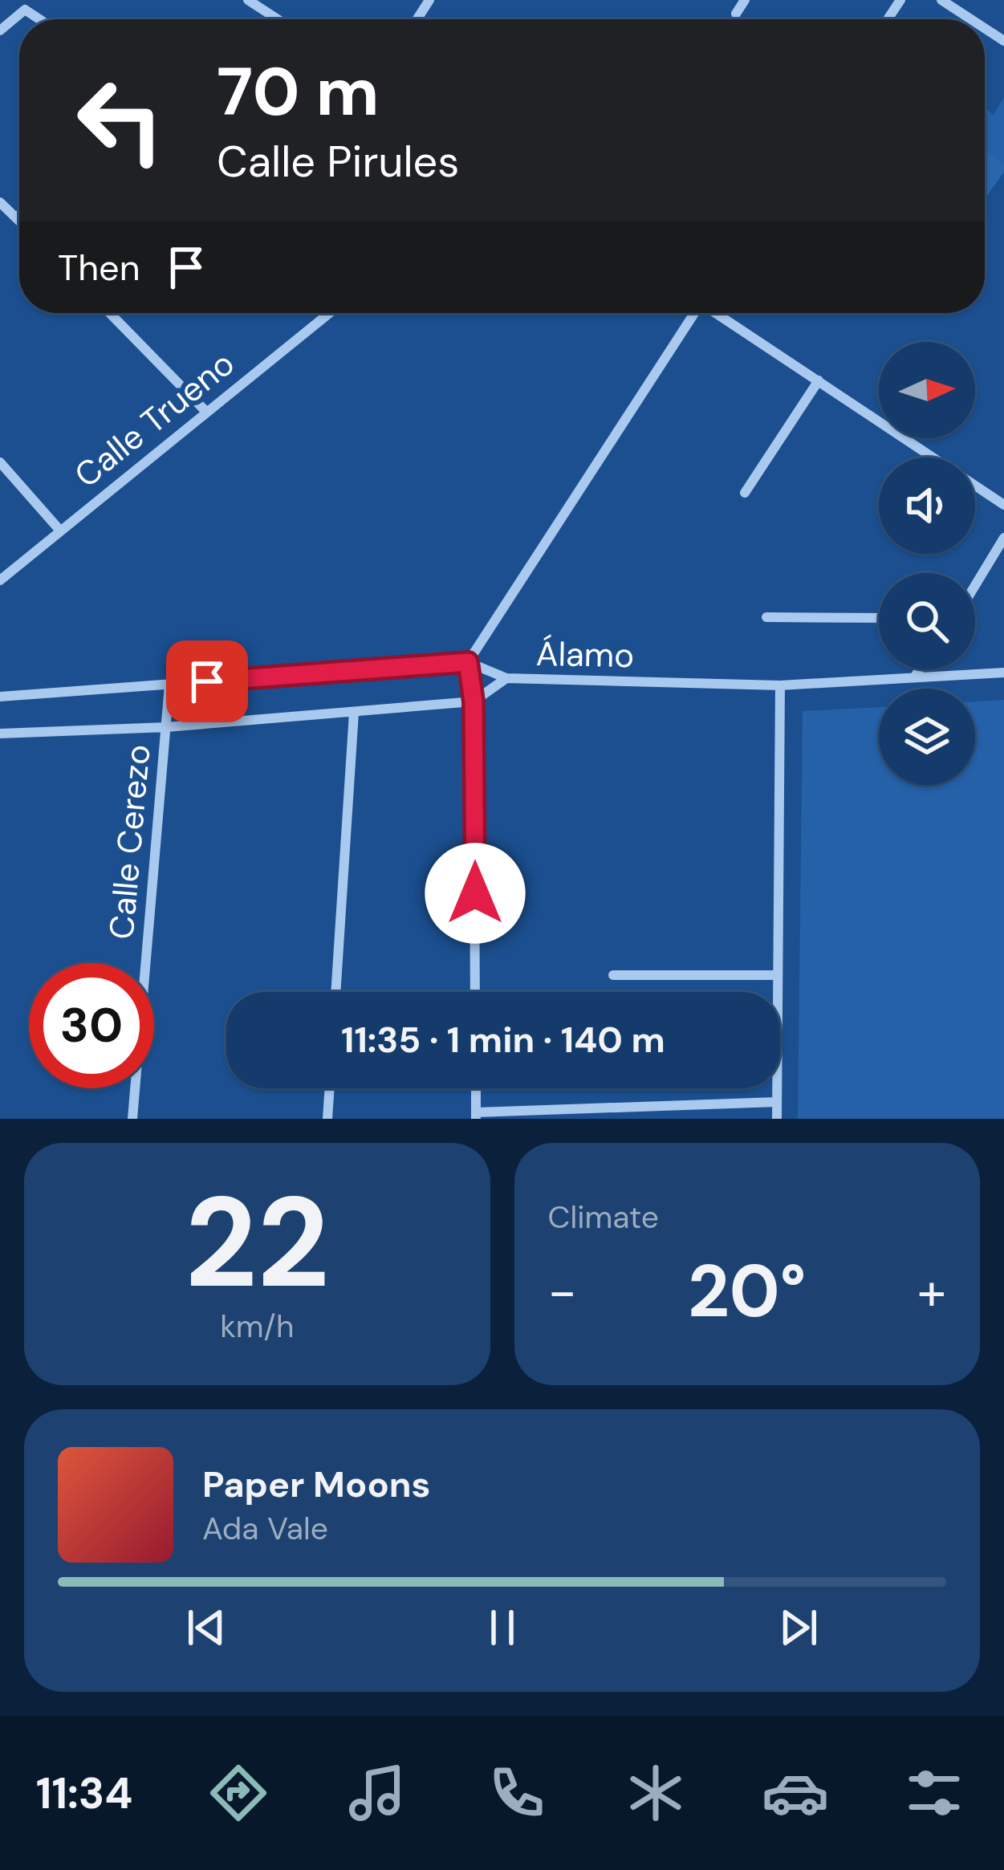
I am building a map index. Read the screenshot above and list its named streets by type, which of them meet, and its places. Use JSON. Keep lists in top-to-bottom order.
{
  "streets": {
    "street": ["Calle Trueno", "Álamo", "Calle Cerezo"]
  },
  "crossings": [
    ["Álamo", "Calle Cerezo"]
  ],
  "north": "right",
  "page": {
    "turn": ["70 m", "Calle Pirules"],
    "then": "Then",
    "limit": "30",
    "trip": "11:35 · 1 min · 140 m",
    "tile": [
      ["22", "km/h"],
      "Climate"
    ],
    "heat": ["−", "20°", "+"],
    "song": ["Paper Moons", "Ada Vale"],
    "tabs": "11:34"
  }
}
